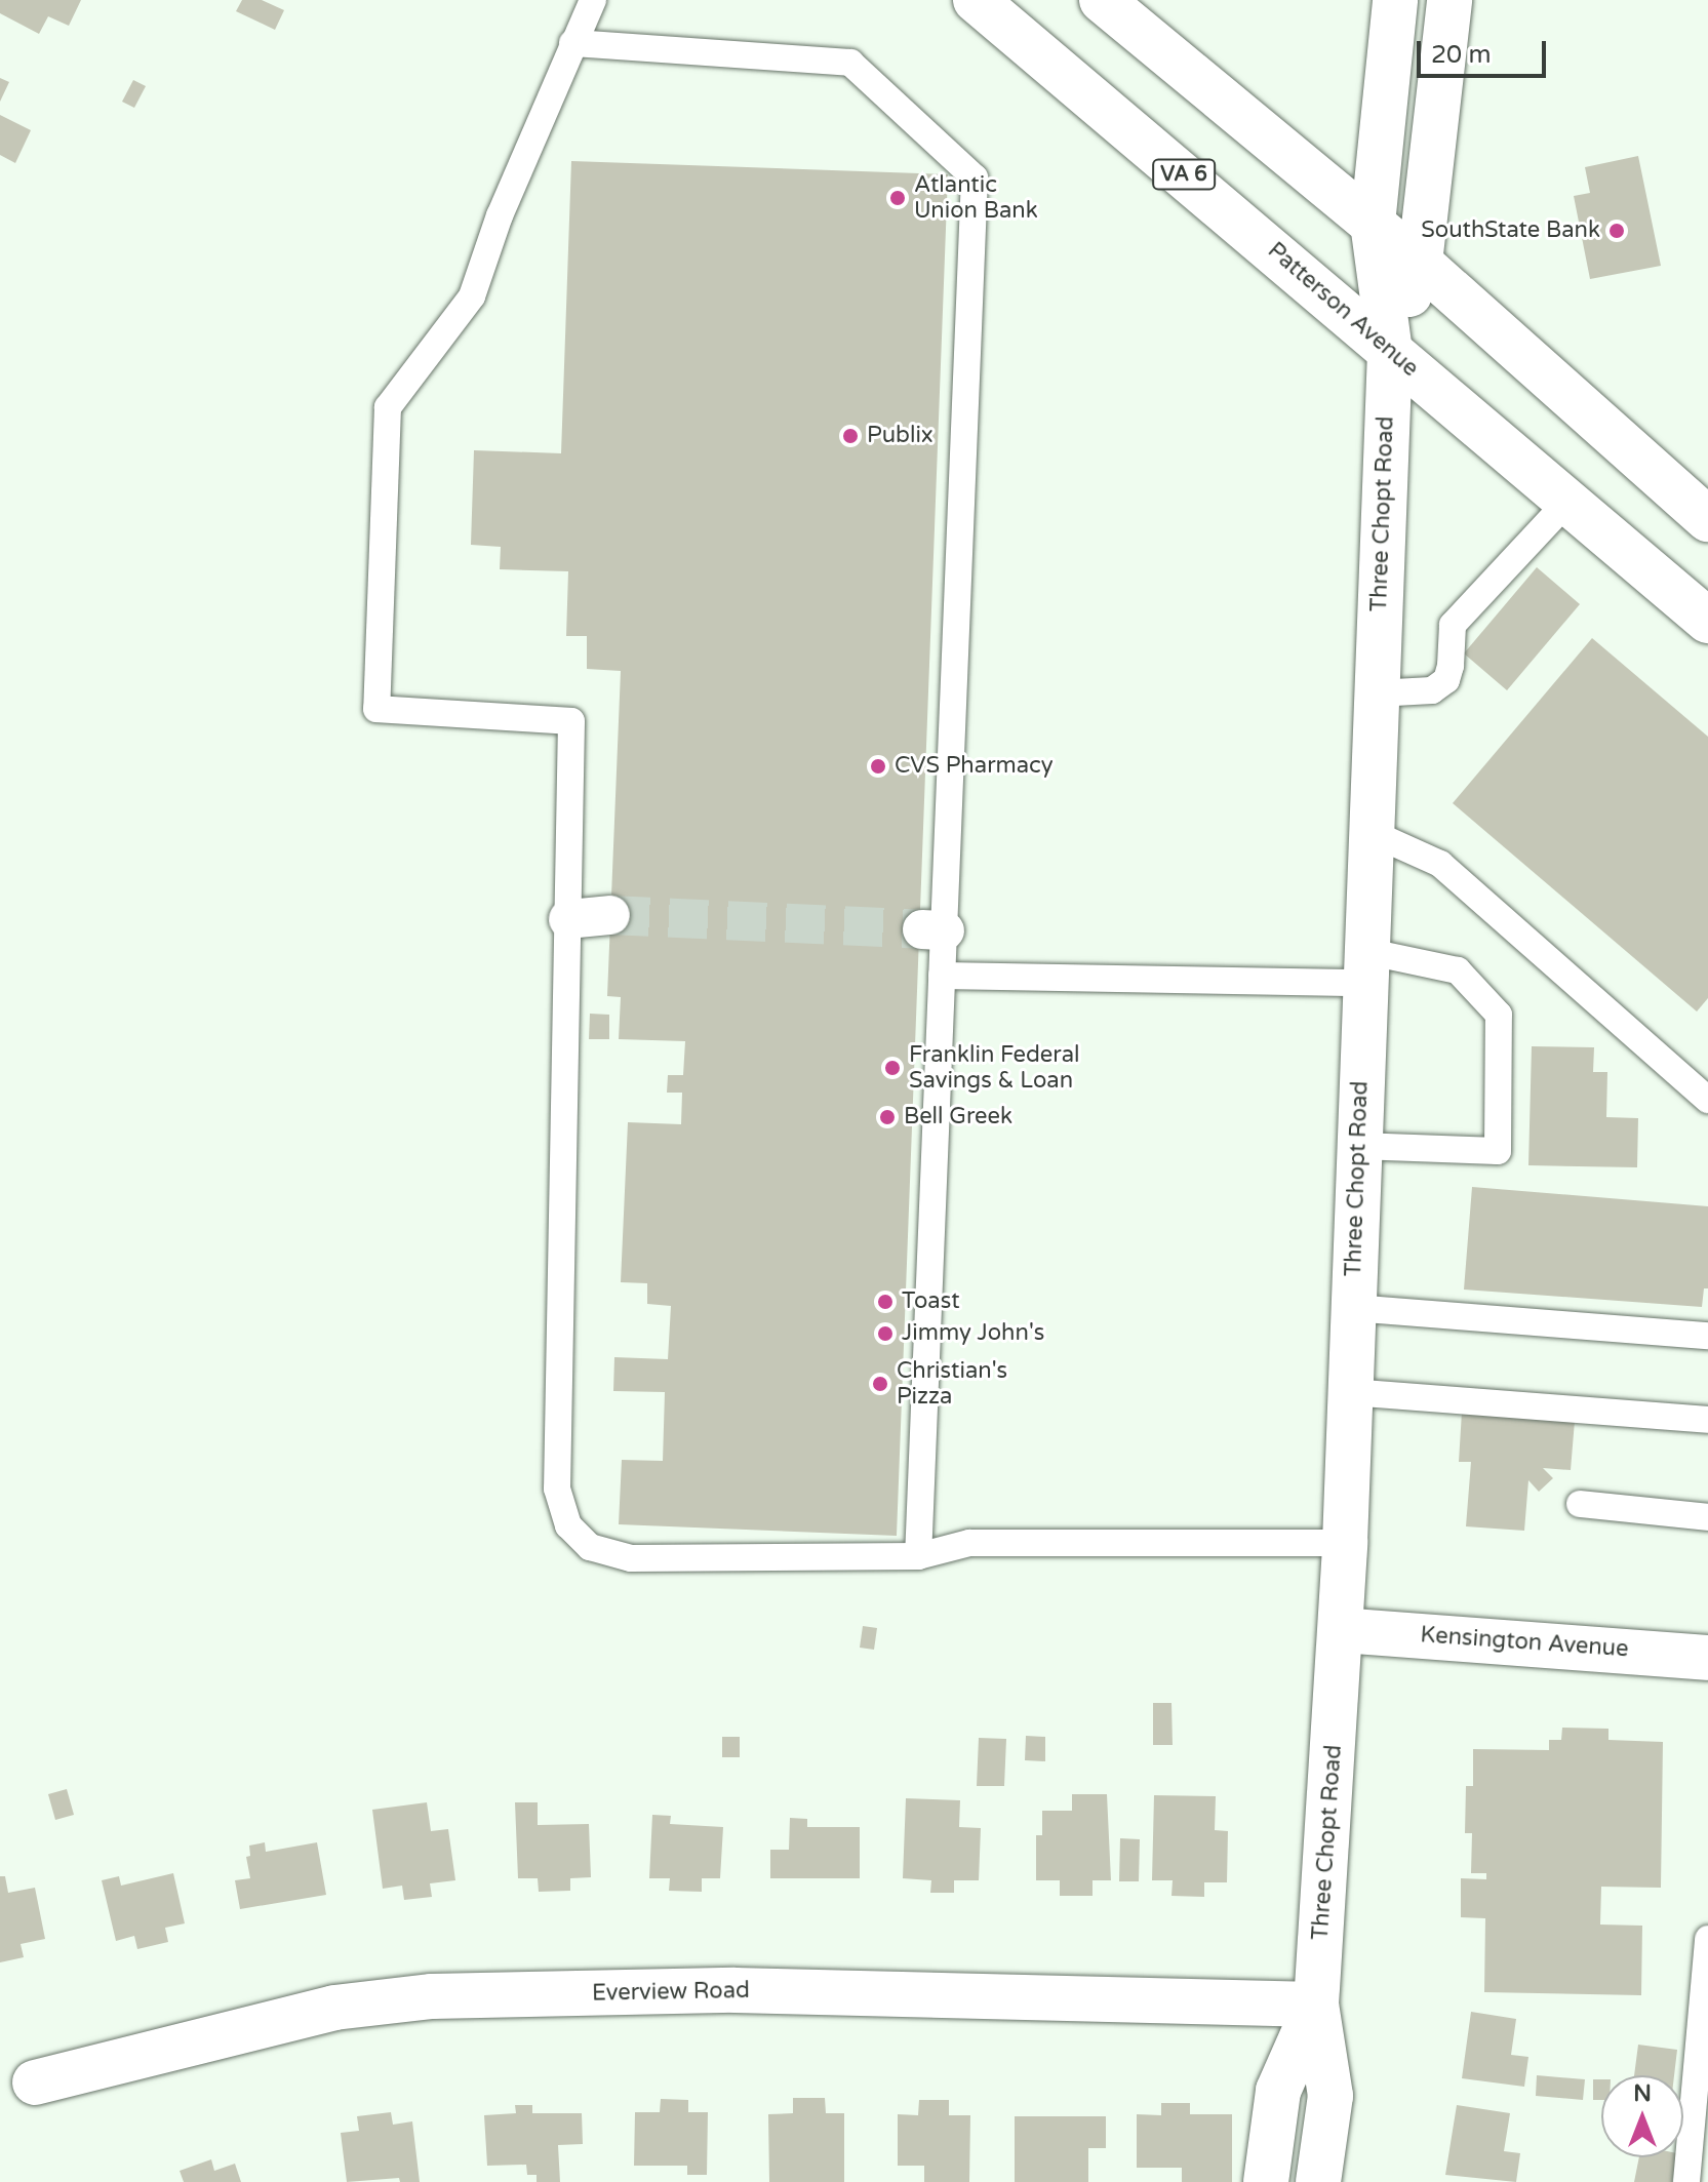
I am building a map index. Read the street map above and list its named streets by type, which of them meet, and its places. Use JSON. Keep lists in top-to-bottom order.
{
  "streets": {
    "main road": [
      "VA 6",
      "Patterson Avenue",
      "Three Chopt Road",
      "Kensington Avenue",
      "Everview Road"
    ]
  },
  "crossings": [
    ["Patterson Avenue", "Three Chopt Road"],
    ["Three Chopt Road", "Kensington Avenue"],
    ["Three Chopt Road", "Everview Road"]
  ],
  "places": [
    "Atlantic Union Bank",
    "SouthState Bank",
    "Publix",
    "CVS Pharmacy",
    "Franklin Federal Savings & Loan",
    "Bell Greek",
    "Toast",
    "Jimmy John's",
    "Christian's Pizza"
  ],
  "scale_bar": "20 m",
  "north": "top"
}
